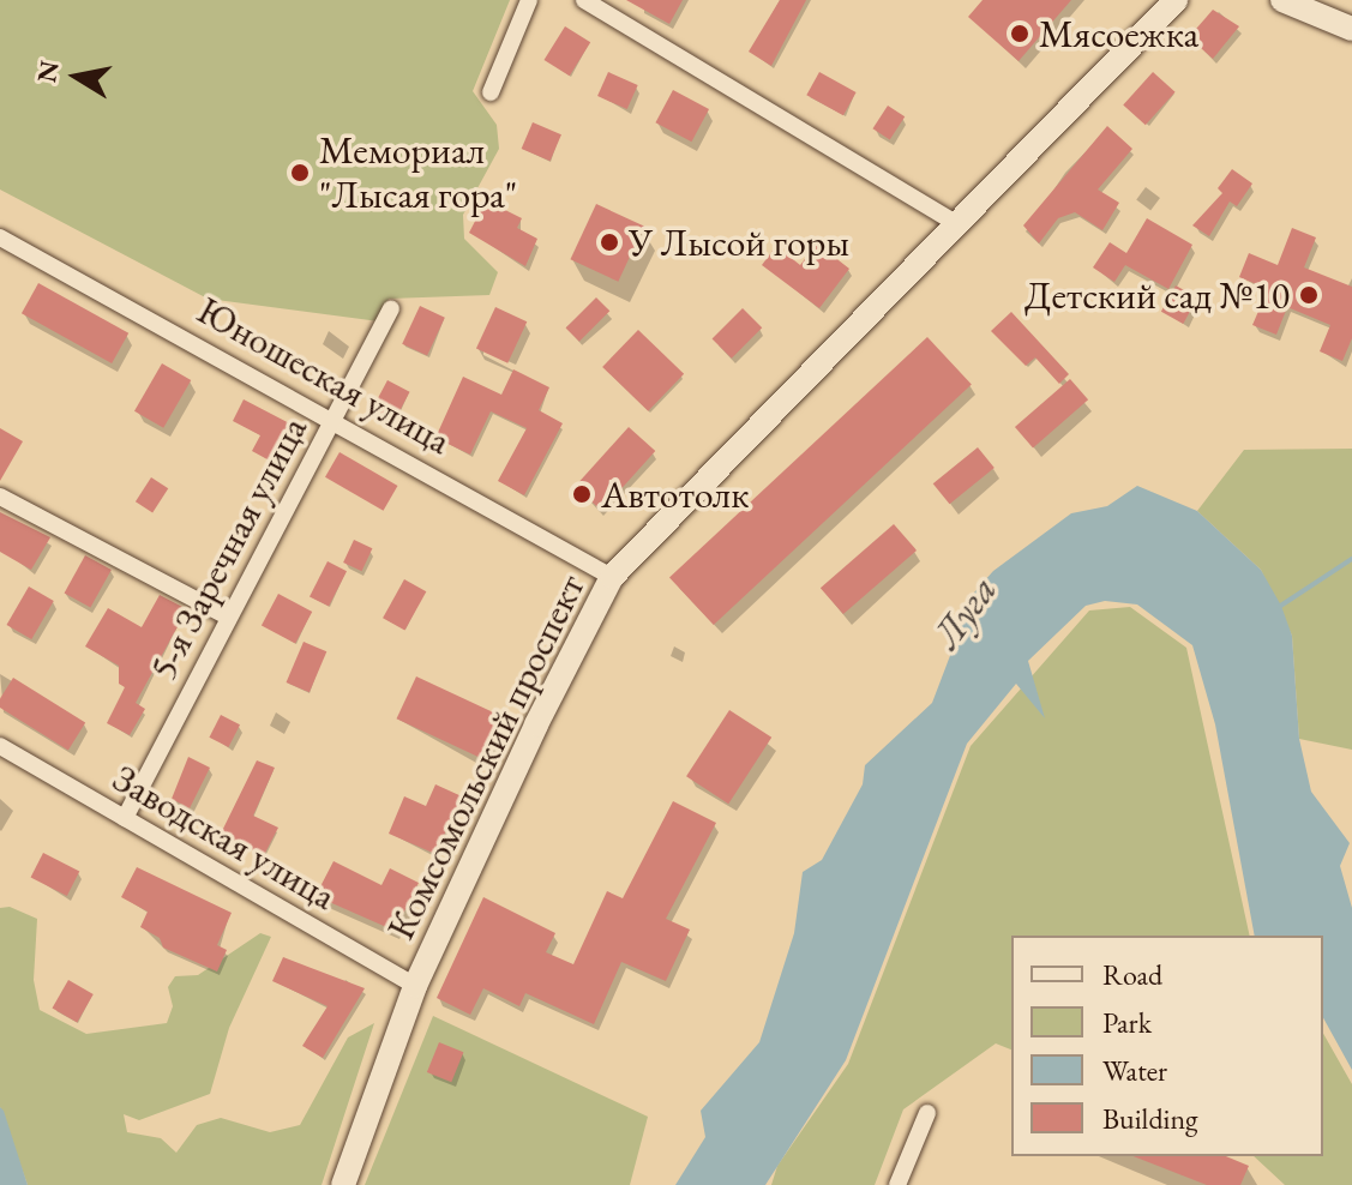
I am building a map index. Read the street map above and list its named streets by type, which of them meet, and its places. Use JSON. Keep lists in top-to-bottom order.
{
  "streets": {
    "main road": ["Комсомольский проспект"],
    "street": ["Юношеская улица", "5-я Заречная улица", "Заводская улица"]
  },
  "crossings": [
    ["Юношеская улица", "5-я Заречная улица"],
    ["Юношеская улица", "Комсомольский проспект"],
    ["5-я Заречная улица", "Заводская улица"],
    ["Комсомольский проспект", "Заводская улица"]
  ],
  "water": ["Луга"],
  "places": [
    "Мясоежка",
    "Мемориал \"Лысая гора\"",
    "У Лысой горы",
    "Детский сад №10",
    "Автотолк"
  ],
  "legend": [
    "Road",
    "Park",
    "Water",
    "Building"
  ],
  "north": "left"
}
